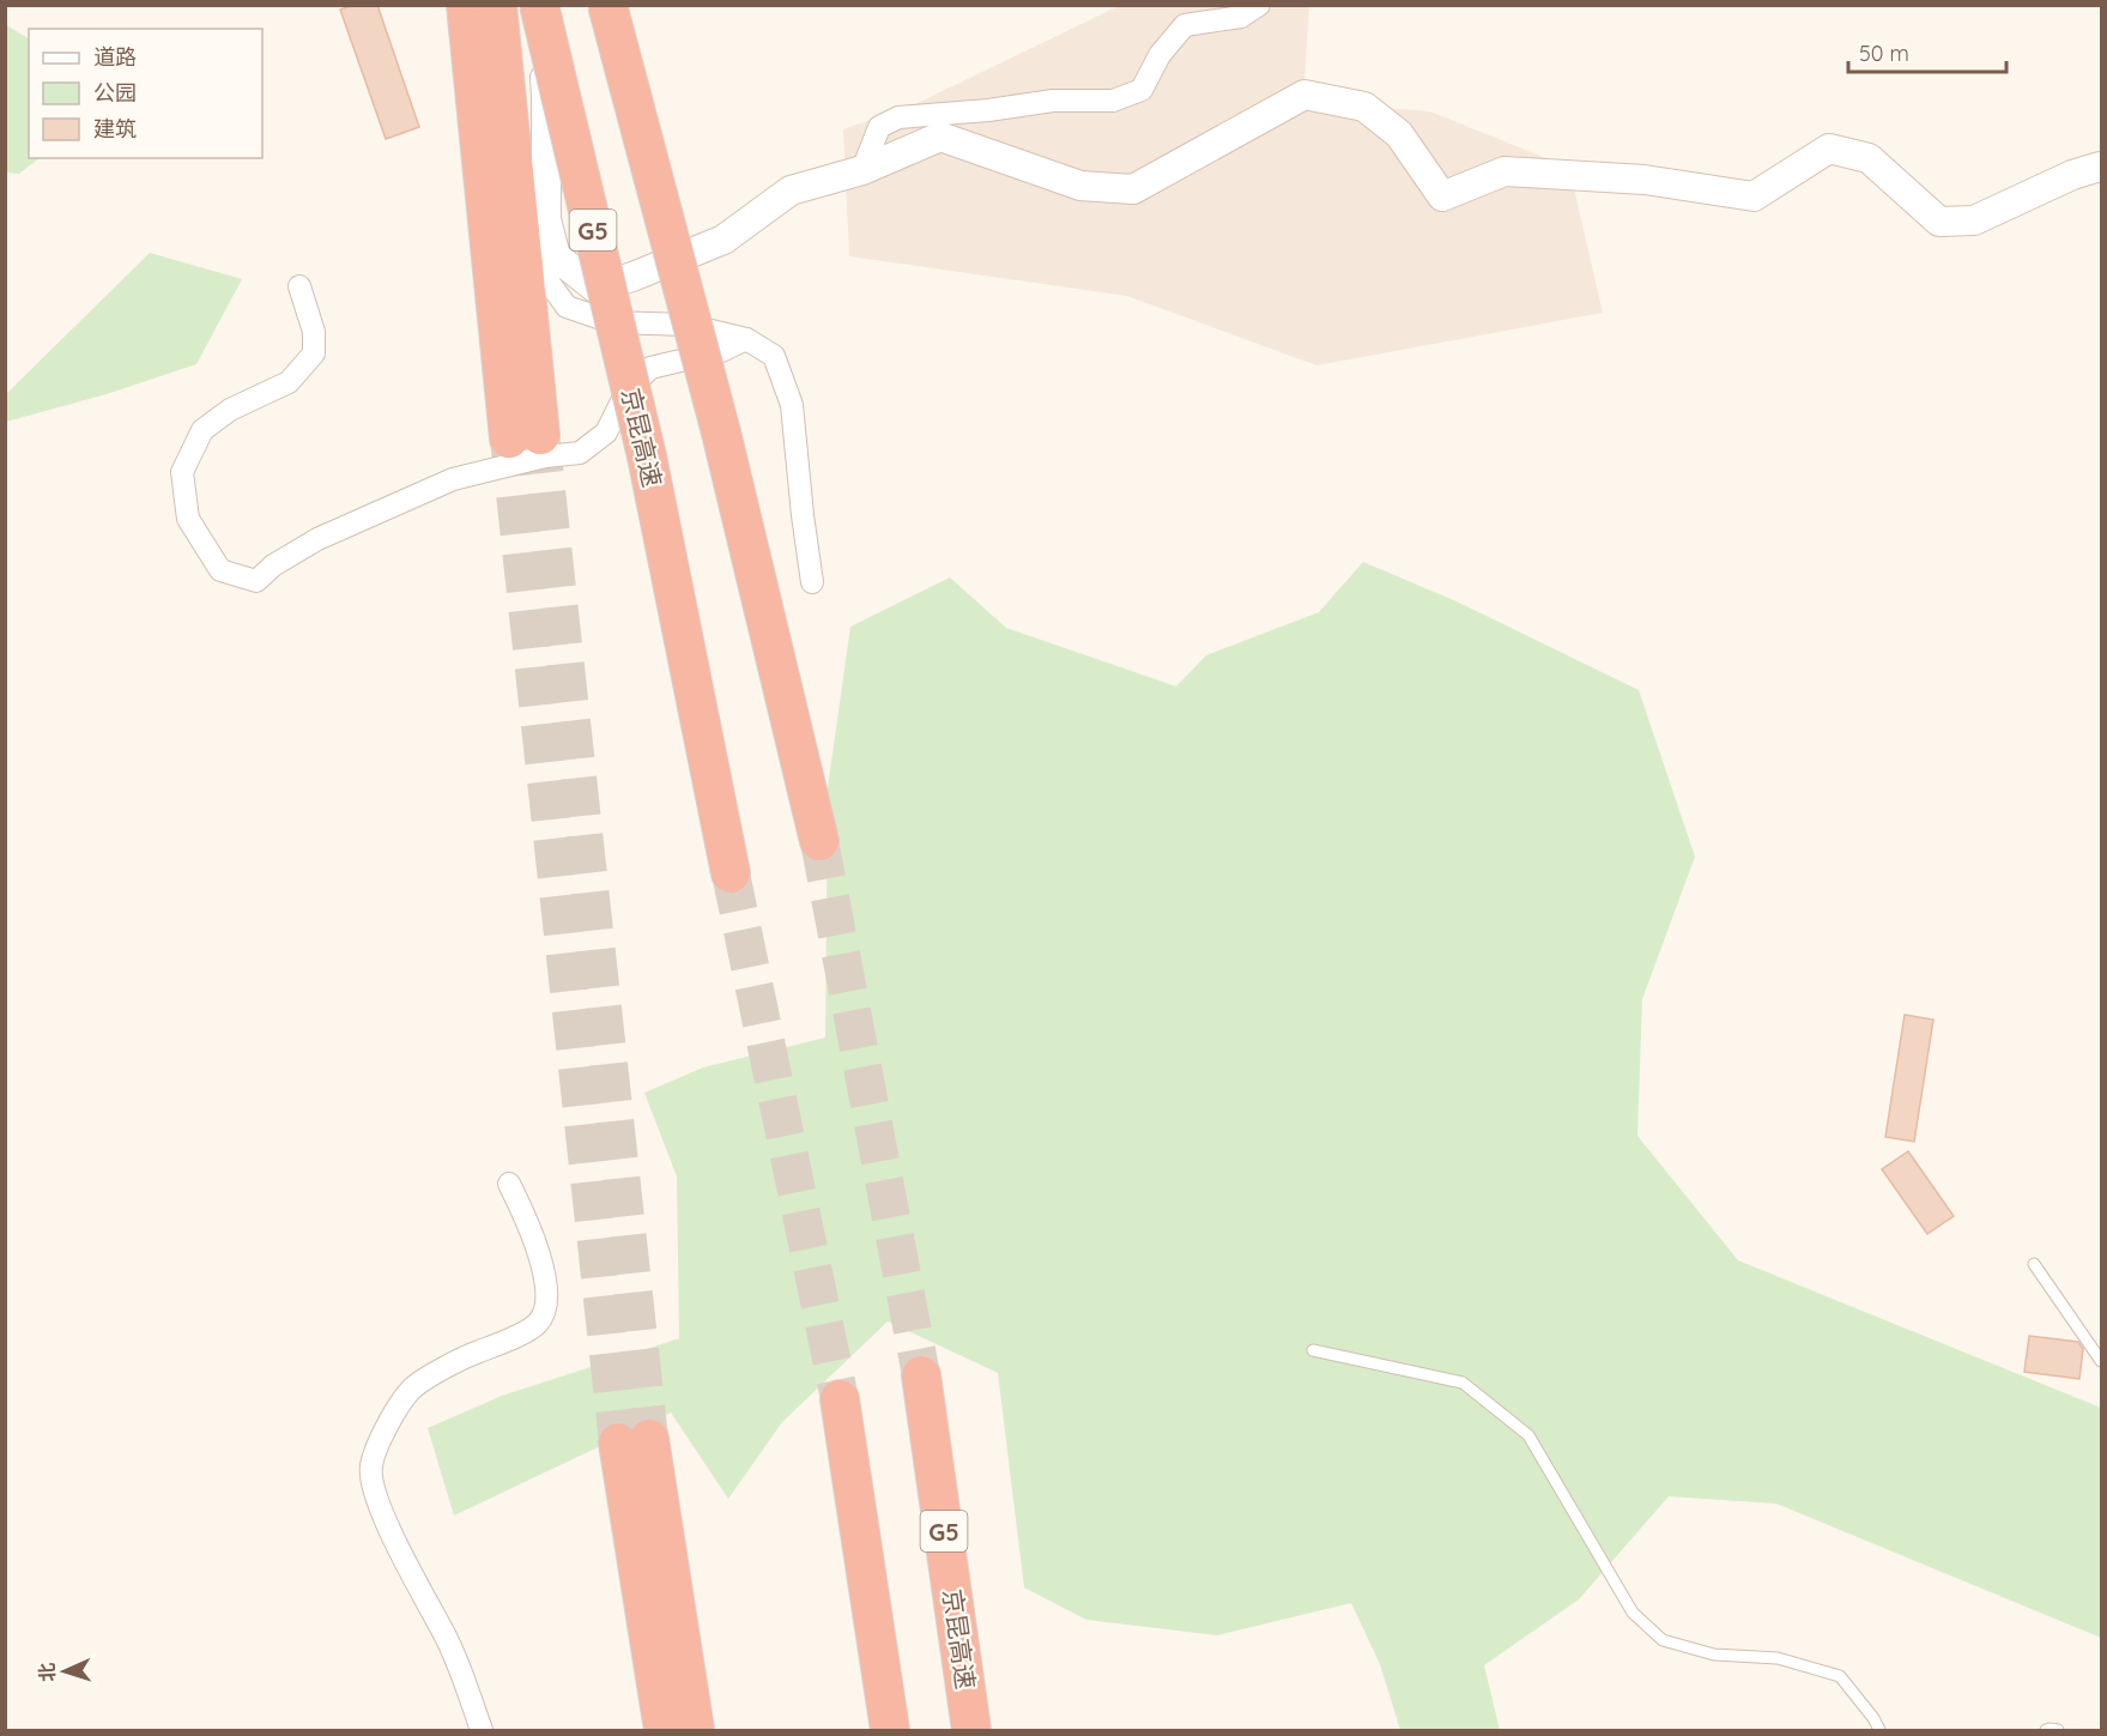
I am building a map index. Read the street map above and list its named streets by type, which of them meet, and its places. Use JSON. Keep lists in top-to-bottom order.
{
  "streets": {
    "highway": ["G5", "京昆高速"]
  },
  "legend": ["道路", "公园", "建筑"],
  "scale_bar": "50 m",
  "north": "left"
}
